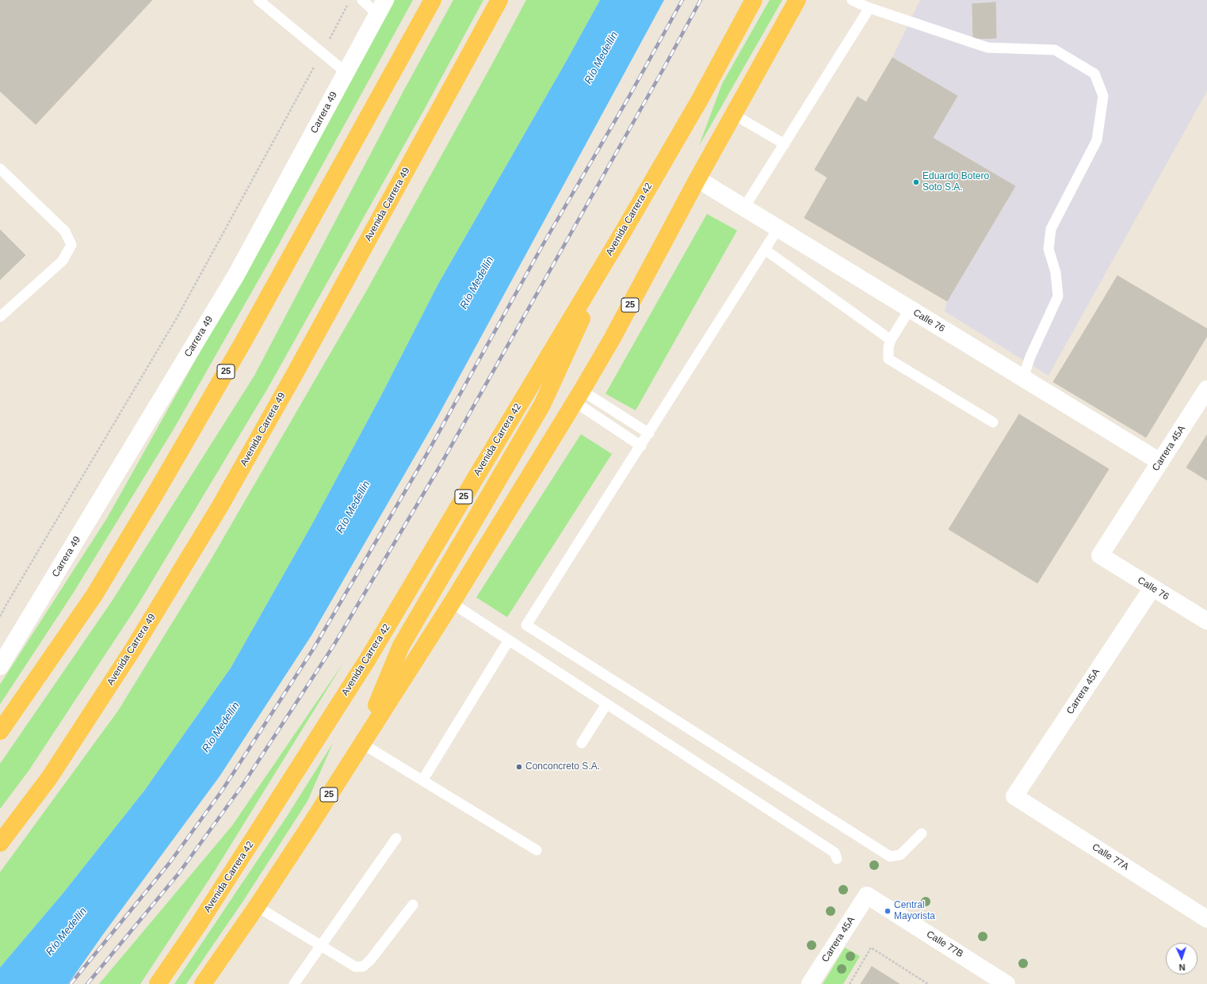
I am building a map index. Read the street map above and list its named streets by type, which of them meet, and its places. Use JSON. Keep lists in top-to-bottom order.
{
  "streets": {
    "highway": ["Avenida Carrera 49", "Avenida Carrera 42", "25"],
    "street": [
      "Carrera 49",
      "Calle 76",
      "Carrera 45A",
      "Calle 77A",
      "Calle 77B"
    ]
  },
  "crossings": [
    ["25", "Calle 76"],
    ["Calle 76", "Carrera 45A"],
    ["Carrera 45A", "Calle 77A"],
    ["Carrera 45A", "Calle 77B"]
  ],
  "water": ["Río Medellín"],
  "places": ["Eduardo Botero Soto S.A.", "Conconcreto S.A.", "Central Mayorista"],
  "north": "bottom"
}
